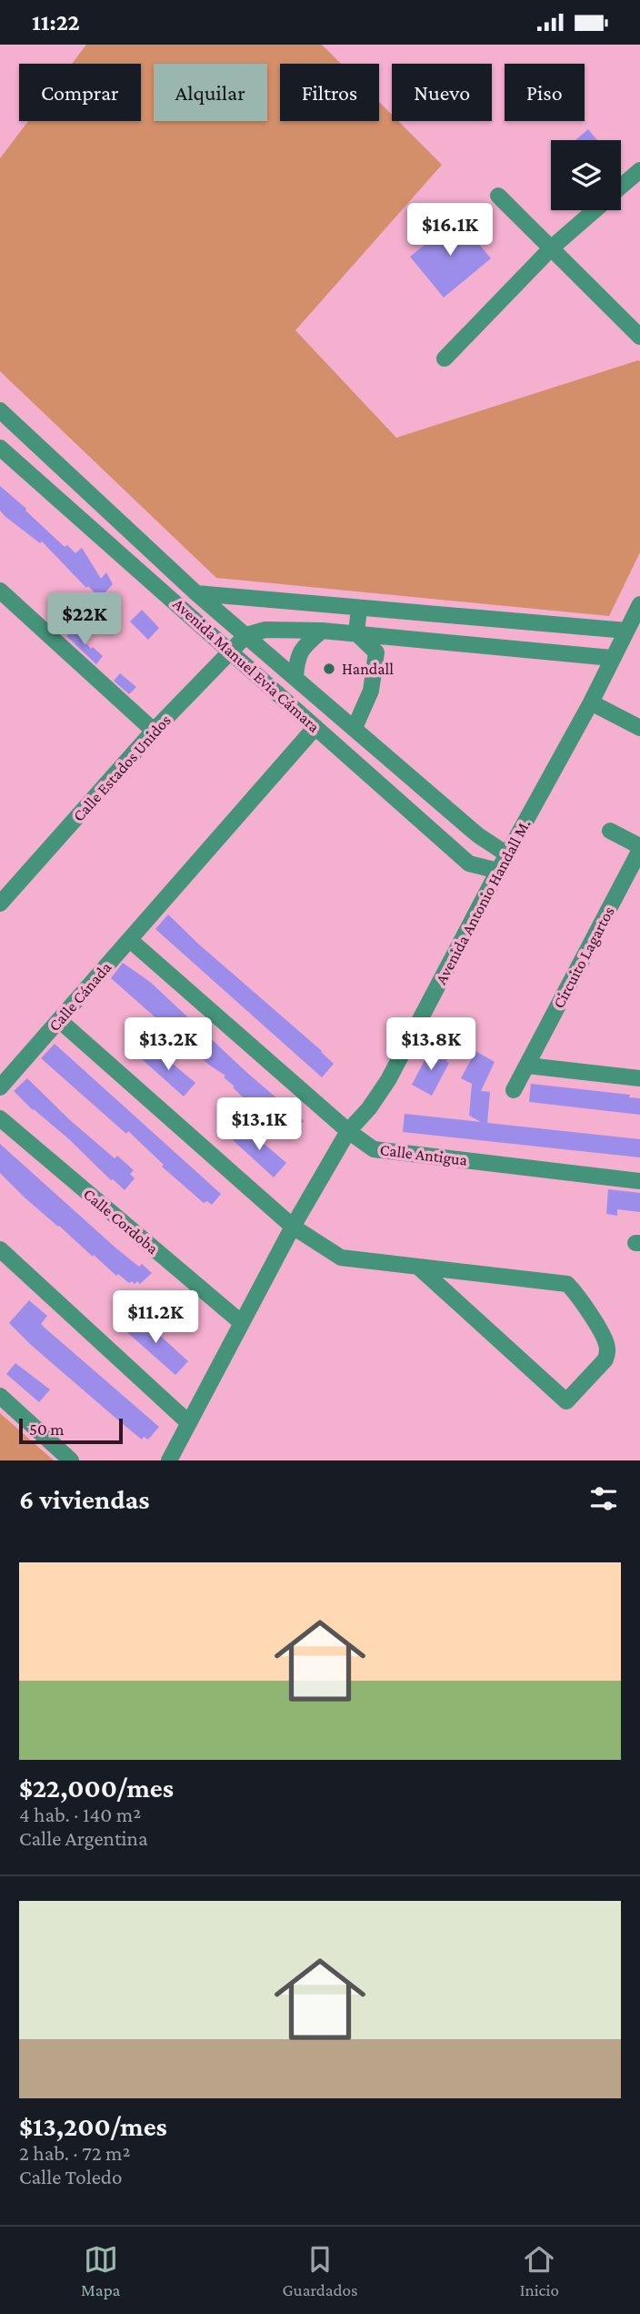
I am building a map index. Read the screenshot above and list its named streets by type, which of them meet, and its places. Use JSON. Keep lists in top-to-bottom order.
{
  "streets": {
    "street": [
      "Avenida Manuel Evia Cámara",
      "Calle Estados Unidos",
      "Avenida Antonio Handall M.",
      "Circuito Lagartos",
      "Calle Cánada",
      "Calle Antigua",
      "Calle Cordoba"
    ]
  },
  "crossings": [
    ["Avenida Manuel Evia Cámara", "Calle Estados Unidos"],
    ["Avenida Manuel Evia Cámara", "Avenida Antonio Handall M."],
    ["Avenida Manuel Evia Cámara", "Calle Cánada"],
    ["Avenida Antonio Handall M.", "Calle Antigua"],
    ["Avenida Antonio Handall M.", "Calle Cordoba"],
    ["Calle Cánada", "Calle Antigua"]
  ],
  "places": ["Handall"],
  "scale_bar": "50 m",
  "page": {
    "status": "11:22",
    "chip": [
      "Comprar",
      "Alquilar",
      "Filtros",
      "Nuevo",
      "Piso"
    ],
    "price": [
      "$16.1K",
      "$22K",
      "$13.2K",
      "$13.8K",
      "$13.1K",
      "$11.2K"
    ],
    "scale": "50 m",
    "heading": "6 viviendas",
    "list": [
      {
        "name": "$22,000/mes",
        "note": "4 hab. · 140 m² · Calle Argentina"
      },
      {
        "name": "$13,200/mes",
        "note": "2 hab. · 72 m² · Calle Toledo"
      }
    ],
    "tabs": ["Mapa", "Guardados", "Inicio"]
  }
}
